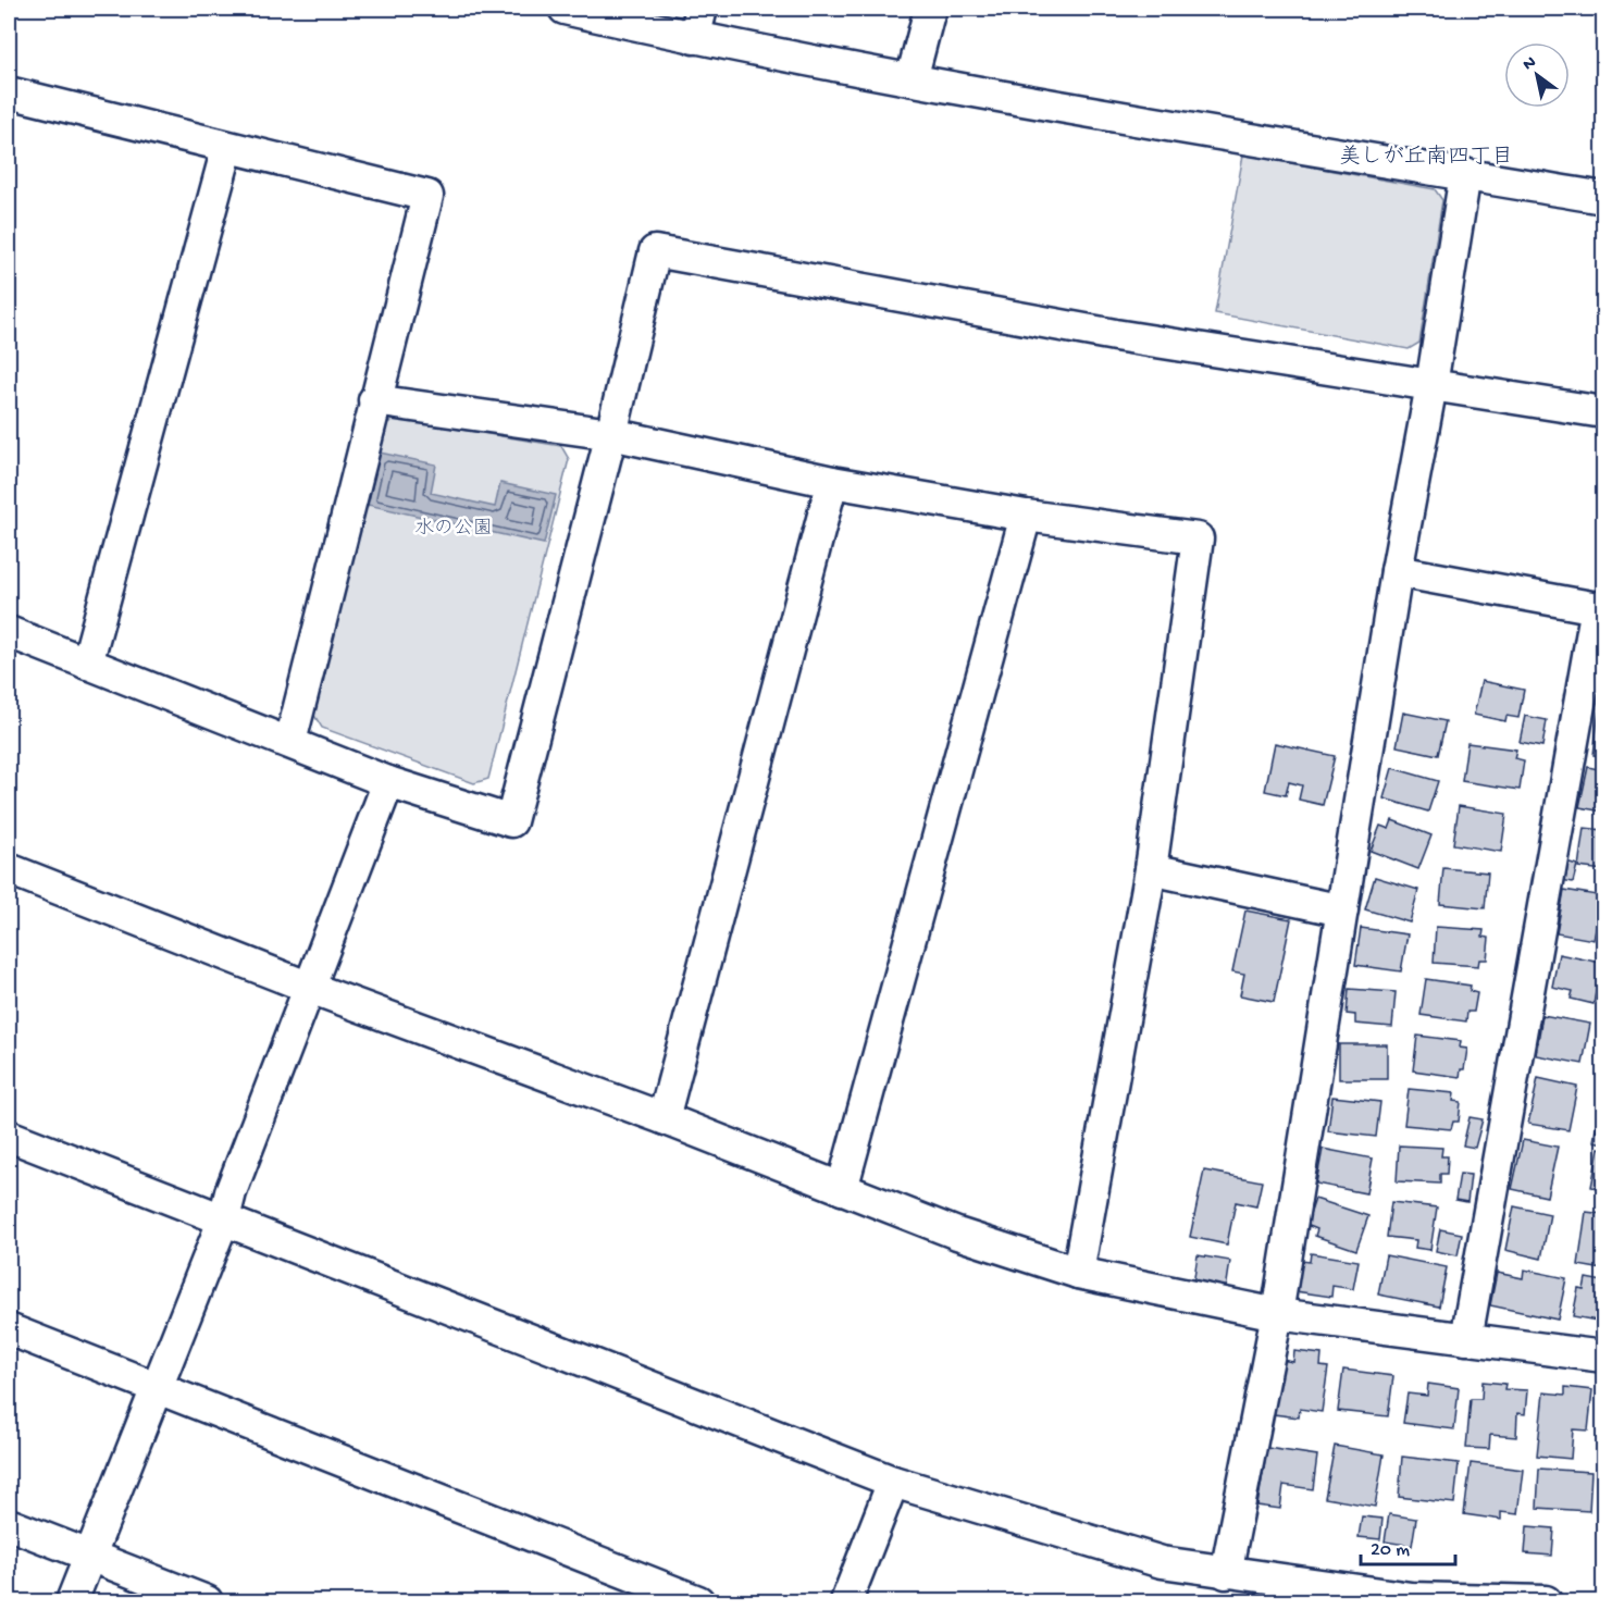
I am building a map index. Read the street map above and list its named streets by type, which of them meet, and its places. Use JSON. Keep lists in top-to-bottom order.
{
  "districts": ["美しが丘南四丁目"],
  "parks": ["水の公園"],
  "scale_bar": "20 m",
  "north": "top left"
}
